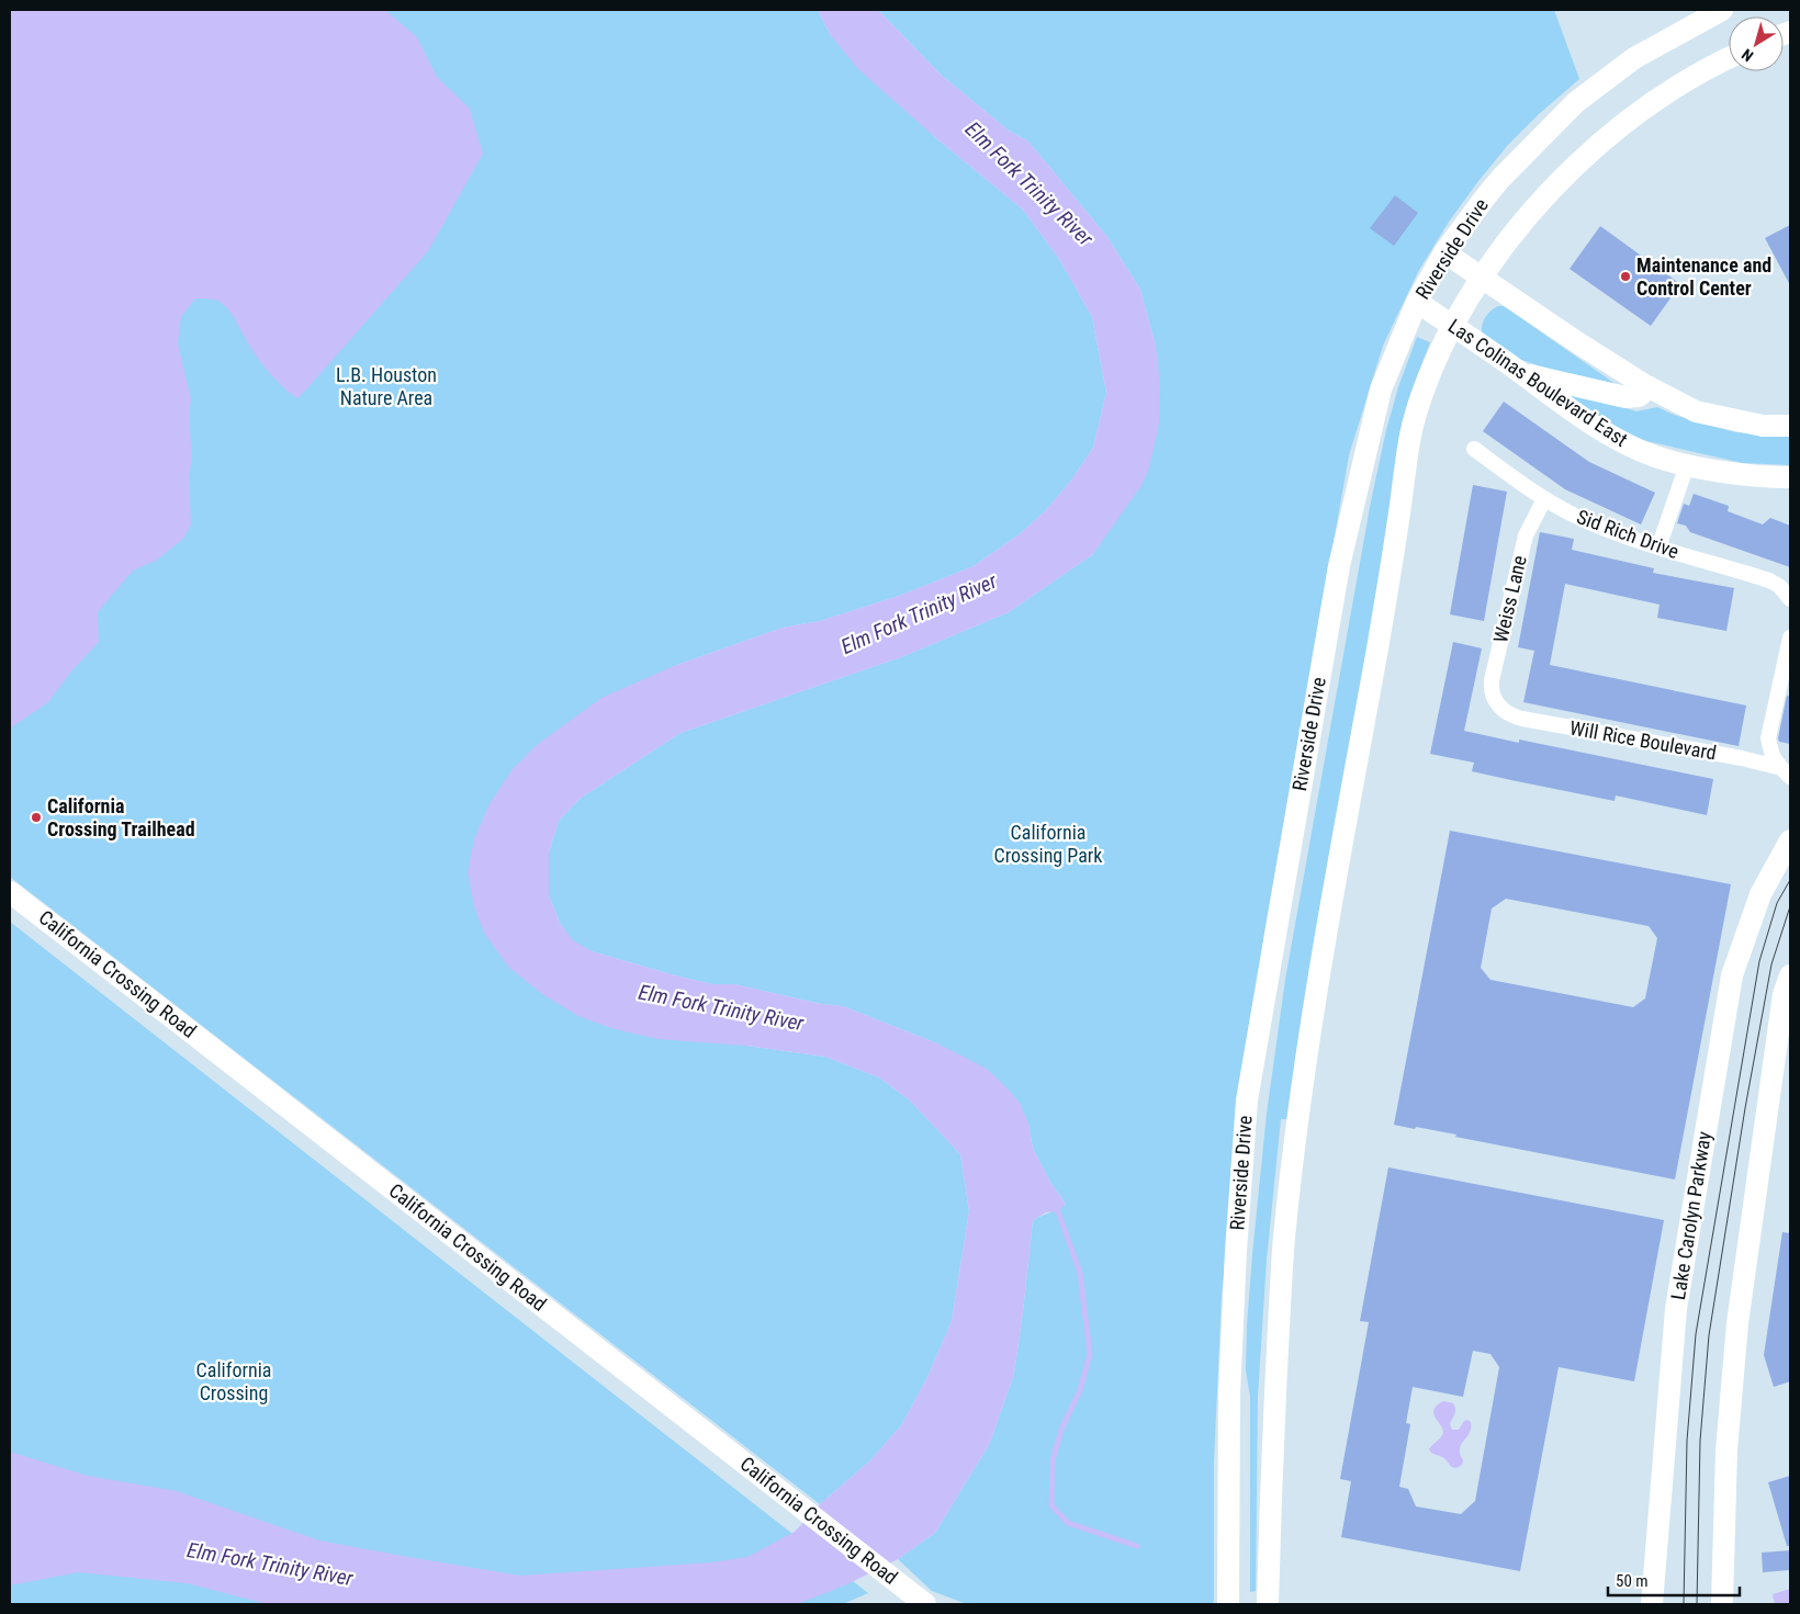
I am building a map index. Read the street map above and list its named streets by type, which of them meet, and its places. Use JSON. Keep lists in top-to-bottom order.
{
  "streets": {
    "main road": [
      "Riverside Drive",
      "Las Colinas Boulevard East",
      "California Crossing Road",
      "Lake Carolyn Parkway"
    ],
    "street": ["Sid Rich Drive", "Weiss Lane", "Will Rice Boulevard"]
  },
  "crossings": [
    ["Riverside Drive", "Las Colinas Boulevard East"],
    ["Sid Rich Drive", "Weiss Lane"],
    ["Weiss Lane", "Will Rice Boulevard"]
  ],
  "water": ["Elm Fork Trinity River"],
  "parks": ["L.B. Houston Nature Area", "California Crossing Park", "California Crossing"],
  "places": ["Maintenance and Control Center", "California Crossing Trailhead"],
  "scale_bar": "50 m",
  "north": "bottom left"
}
